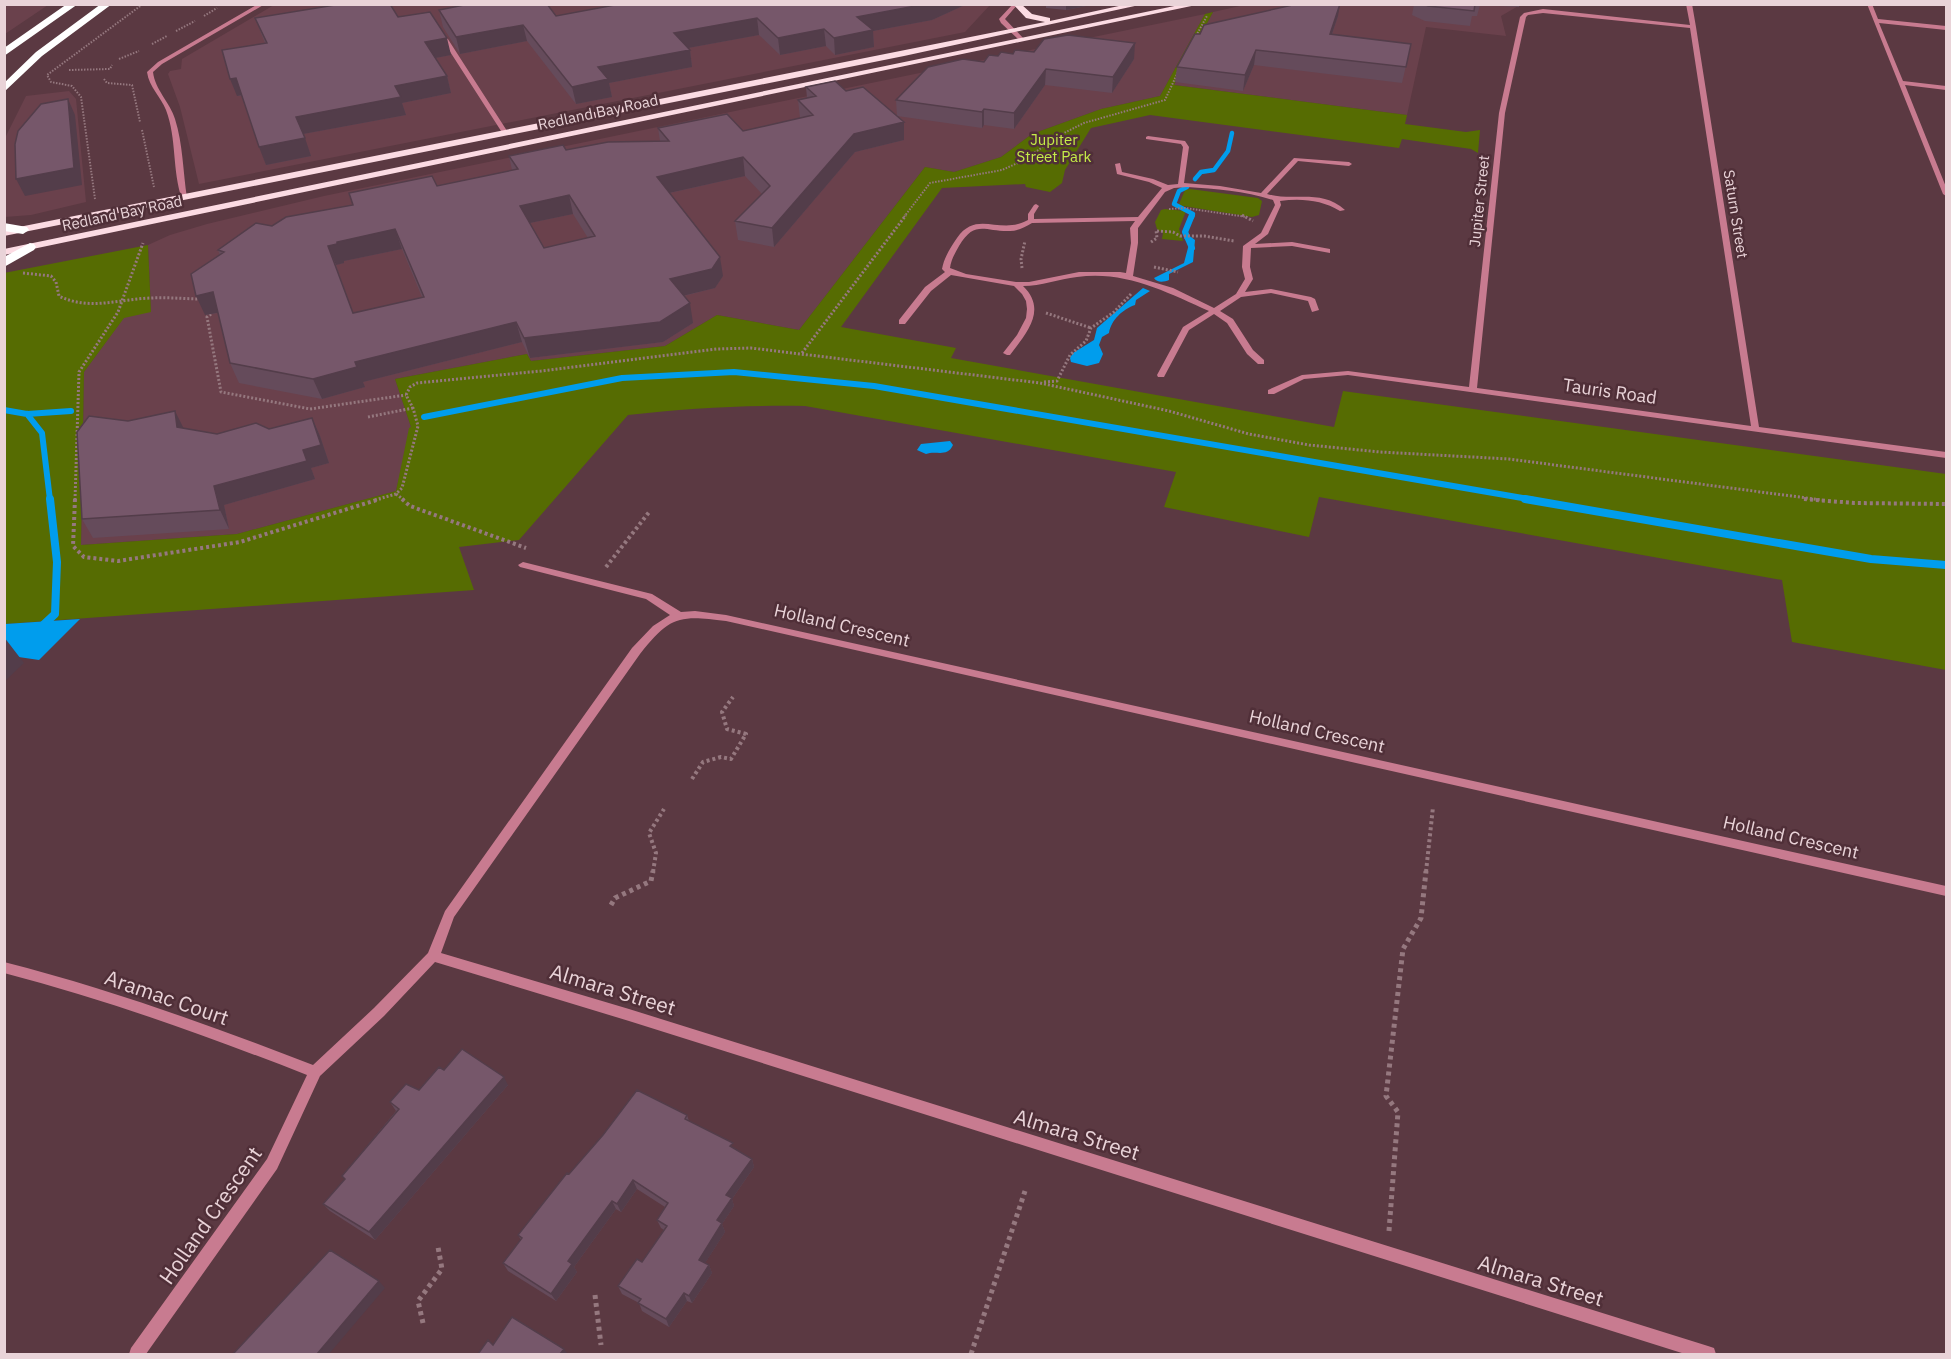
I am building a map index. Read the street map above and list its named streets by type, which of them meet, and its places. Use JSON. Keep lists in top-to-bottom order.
{
  "streets": {
    "main road": ["Redland Bay Road"],
    "street": [
      "Jupiter Street",
      "Saturn Street",
      "Tauris Road",
      "Holland Crescent",
      "Almara Street",
      "Aramac Court"
    ]
  },
  "crossings": [
    ["Jupiter Street", "Saturn Street"],
    ["Jupiter Street", "Tauris Road"],
    ["Saturn Street", "Tauris Road"],
    ["Holland Crescent", "Almara Street"],
    ["Holland Crescent", "Aramac Court"]
  ],
  "parks": ["Jupiter Street Park"]
}
